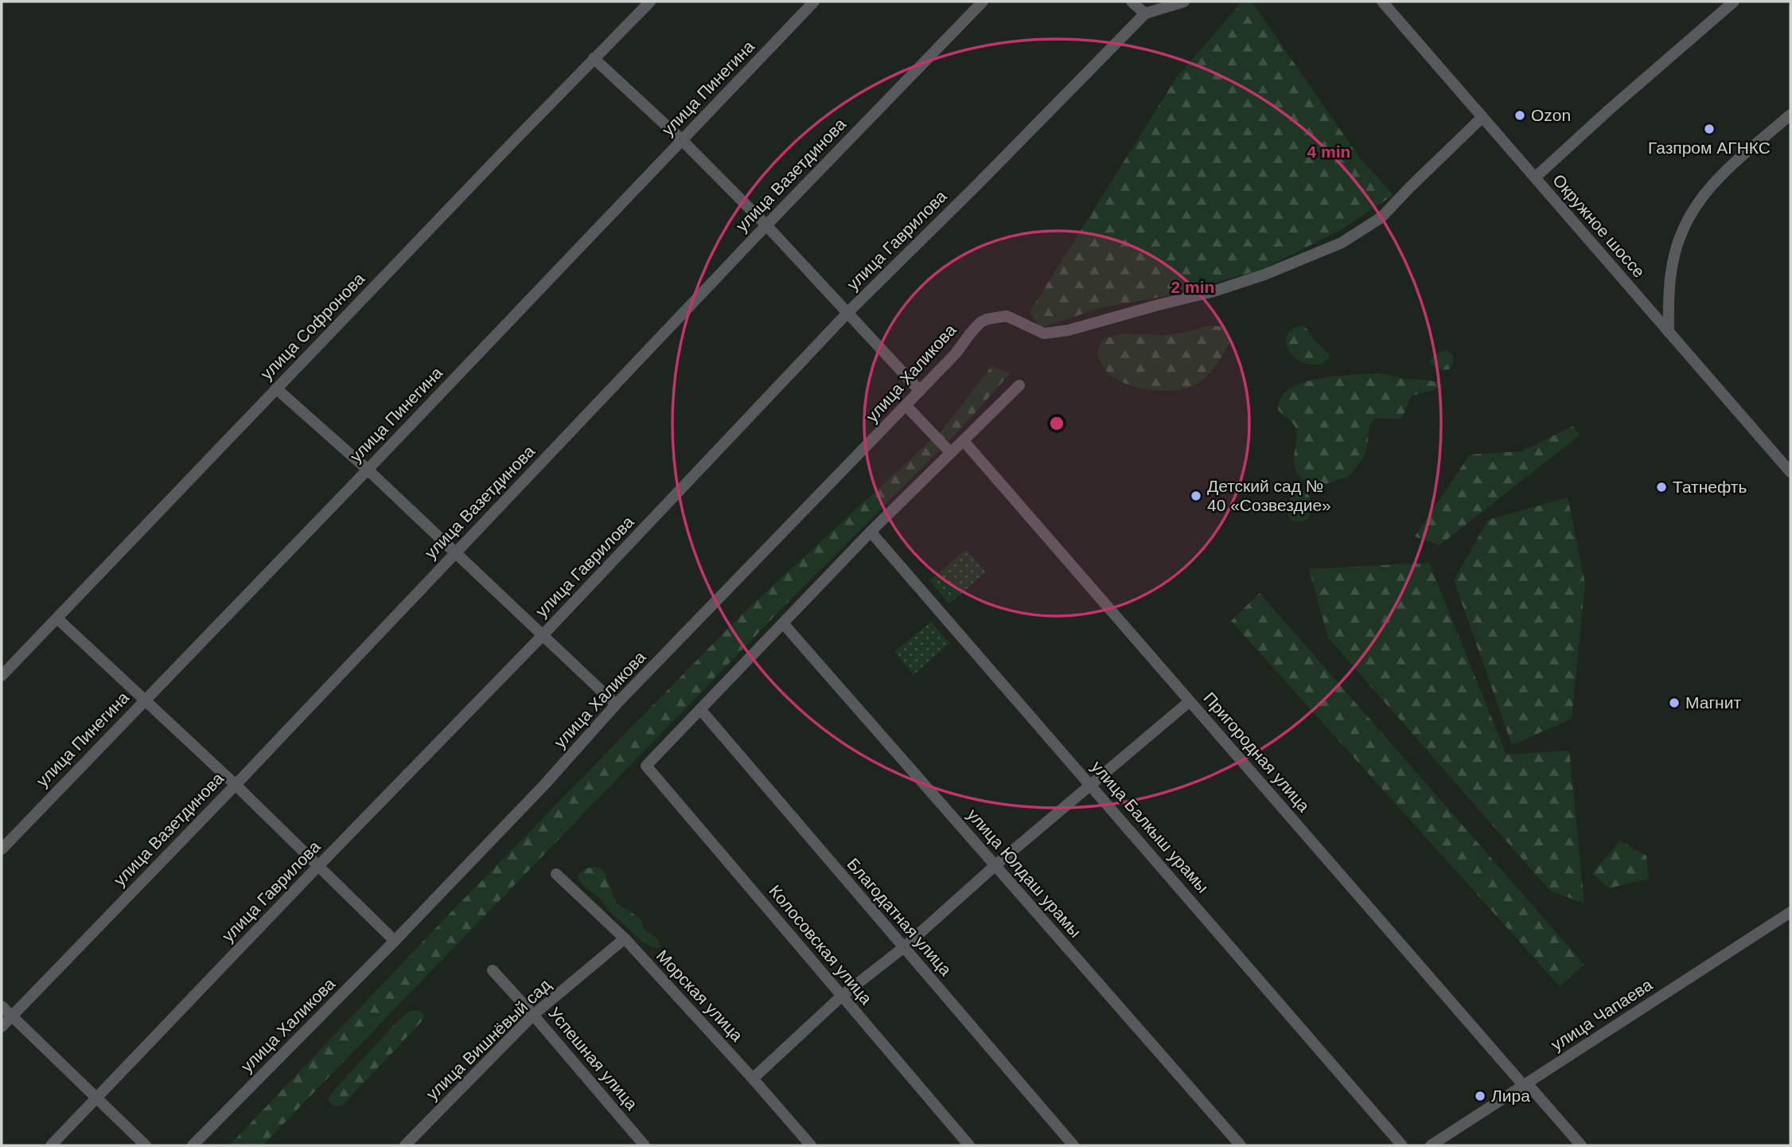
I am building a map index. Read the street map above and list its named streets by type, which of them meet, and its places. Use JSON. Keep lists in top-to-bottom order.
{
  "streets": {
    "street": [
      "улица Пинегина",
      "улица Вазетдинова",
      "Окружное шоссе",
      "улица Гаврилова",
      "улица Софронова",
      "улица Халикова",
      "Пригородная улица",
      "улица Балкыш урамы",
      "улица Юлдаш урамы",
      "Благодатная улица",
      "Колосовская улица",
      "Морская улица",
      "улица Чапаева",
      "улица Вишнёвый сад",
      "Успешная улица"
    ]
  },
  "crossings": [
    ["Окружное шоссе", "улица Халикова"],
    ["Пригородная улица", "улица Чапаева"],
    ["Благодатная улица", "Колосовская улица"],
    ["Морская улица", "улица Вишнёвый сад"],
    ["улица Вишнёвый сад", "Успешная улица"]
  ],
  "places": [
    "Ozon",
    "Газпром АГНКС",
    "Татнефть",
    "Детский сад № 40 «Созвездие»",
    "Магнит",
    "Лира"
  ],
  "rings": ["4 min", "2 min"]
}
